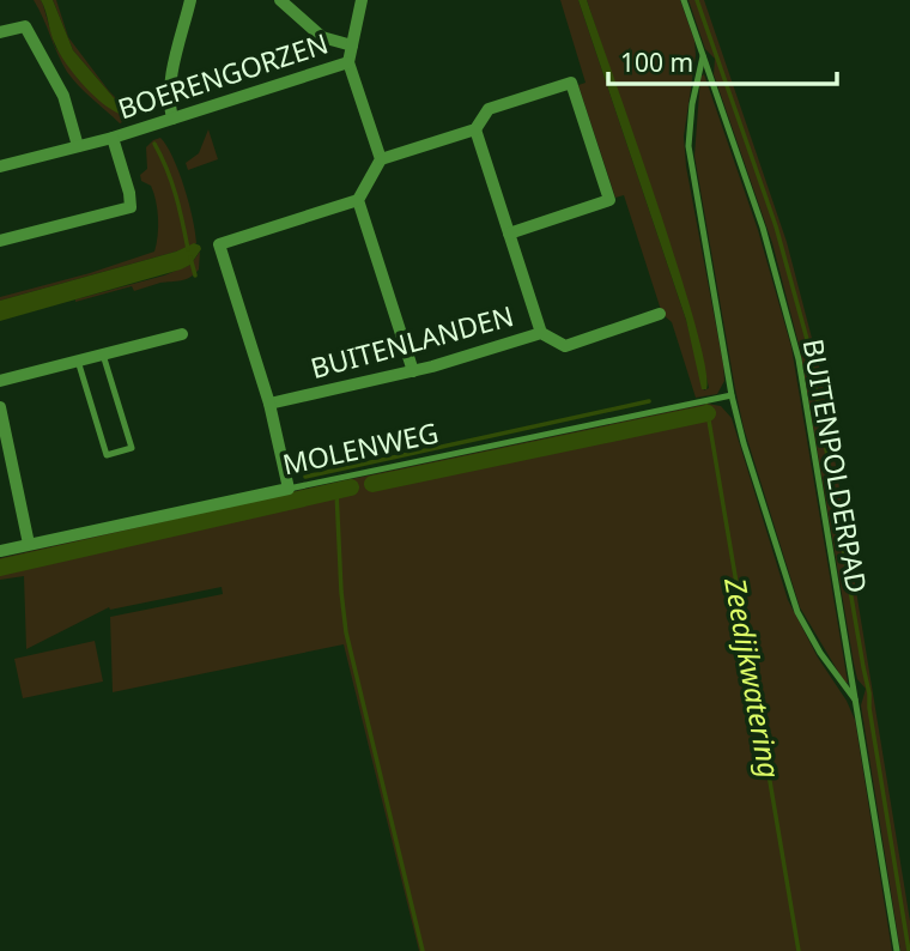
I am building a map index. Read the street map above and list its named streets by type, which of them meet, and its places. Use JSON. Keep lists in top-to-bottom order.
{
  "streets": {
    "street": ["BOERENGORZEN", "BUITENLANDEN", "MOLENWEG"],
    "lane": ["BUITENPOLDERPAD"]
  },
  "water": ["Zeedijkwatering"],
  "scale_bar": "100 m"
}
